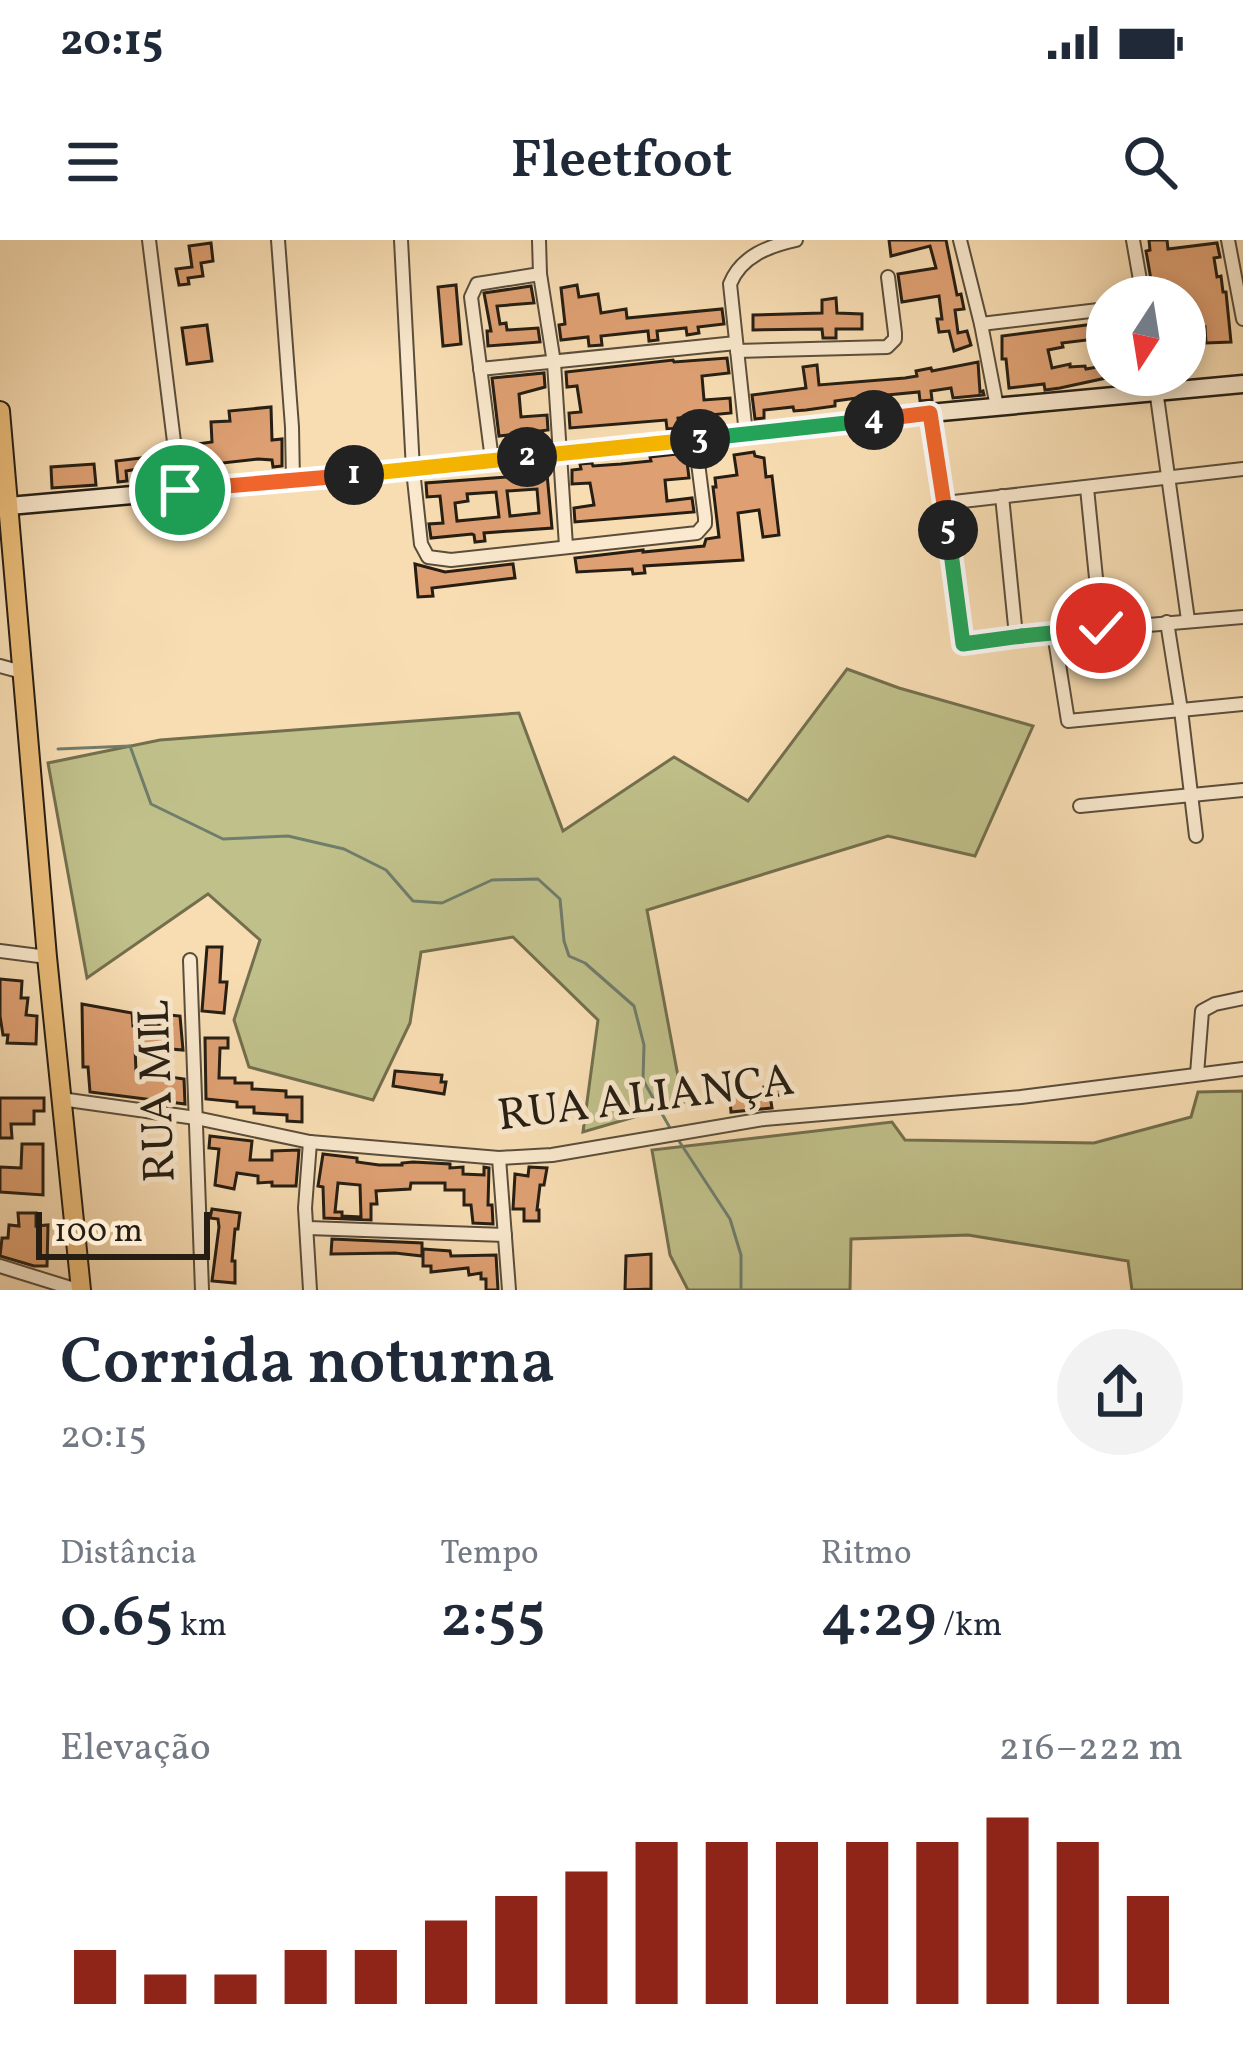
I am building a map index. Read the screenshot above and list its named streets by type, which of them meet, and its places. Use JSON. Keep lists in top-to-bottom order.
{
  "streets": {
    "street": ["RUA MIL", "RUA ALIANÇA"]
  },
  "crossings": [
    ["RUA MIL", "RUA ALIANÇA"]
  ],
  "scale_bar": "100 m",
  "north": "bottom",
  "page": {
    "status": "20:15",
    "header": "Fleetfoot",
    "pins": [
      "4",
      "3",
      "2",
      "1",
      "5"
    ],
    "scale": "100 m",
    "heading": ["Corrida noturna", "20:15"],
    "stats": [
      ["Distância", "0.65 km"],
      ["Tempo", "2:55"],
      ["Ritmo", "4:29 /km"]
    ],
    "chart": ["Elevação", "216–222 m"]
  }
}
